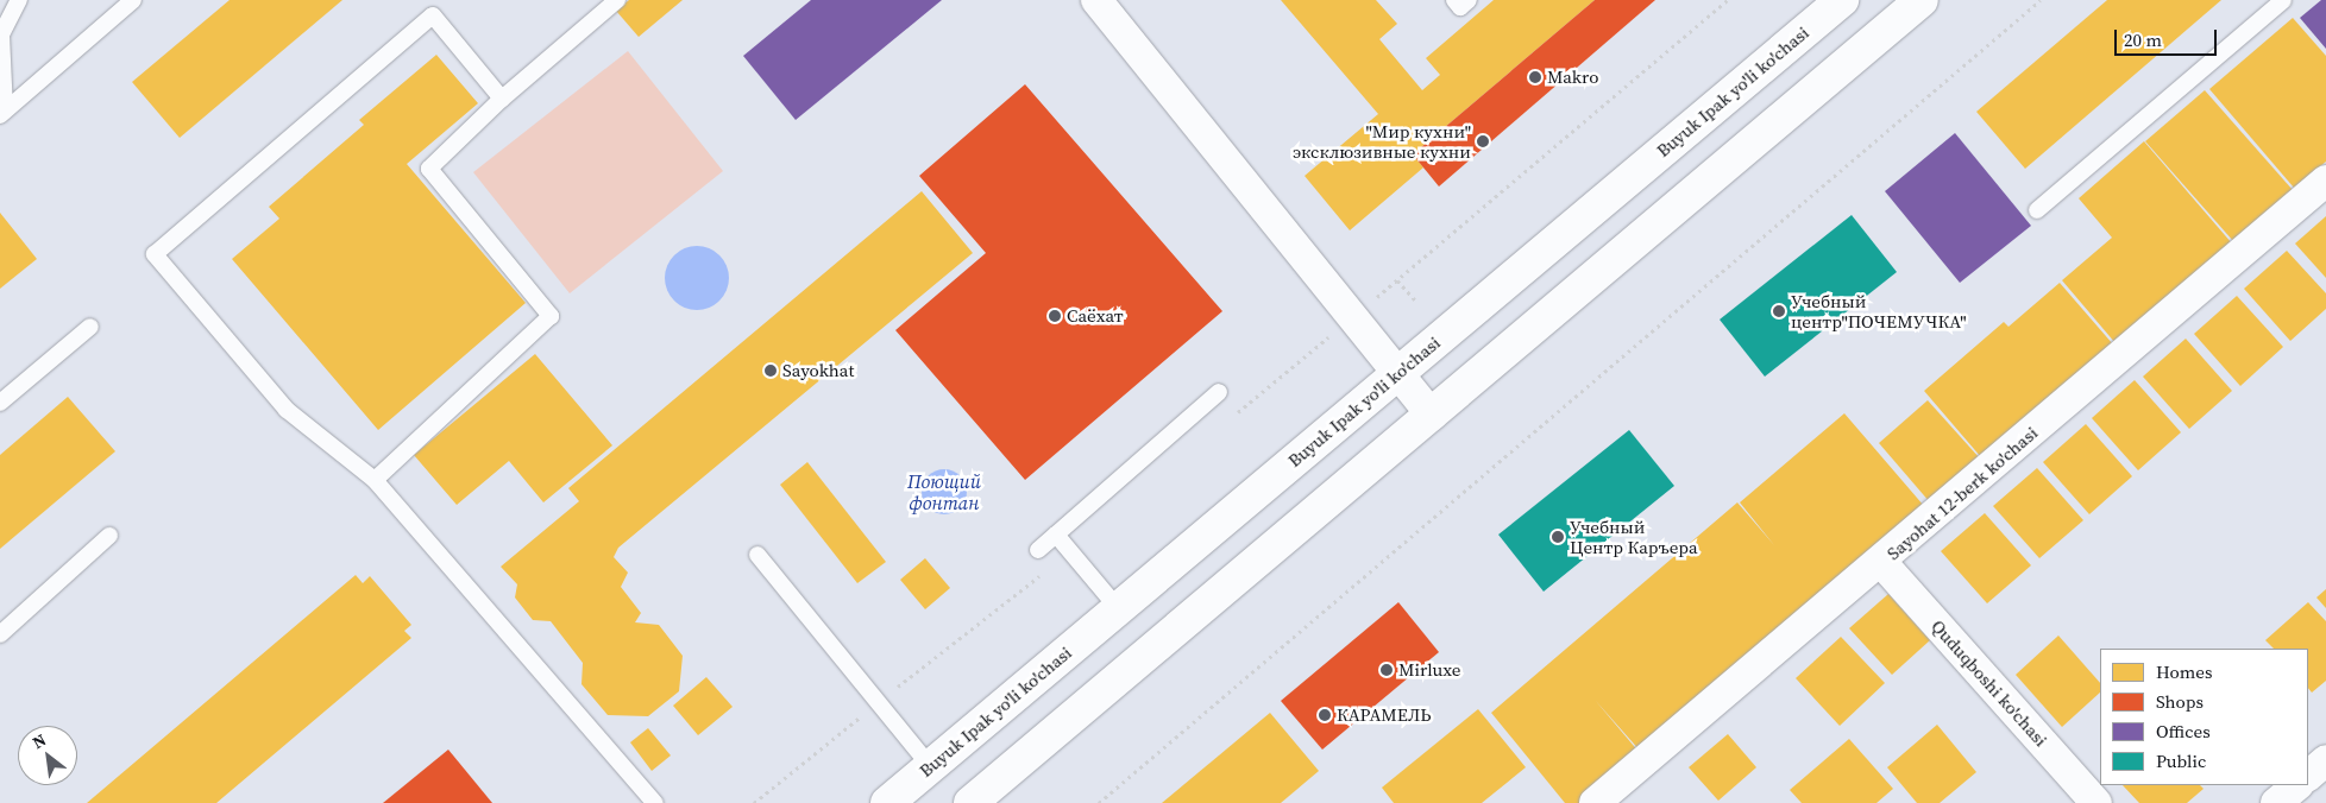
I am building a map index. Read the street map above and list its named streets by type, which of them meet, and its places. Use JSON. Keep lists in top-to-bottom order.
{
  "streets": {
    "main road": ["Buyuk Ipak yo'li ko'chasi"],
    "street": ["Sayohat 12-berk ko'chasi", "Quduqboshi ko'chasi"]
  },
  "crossings": [
    ["Sayohat 12-berk ko'chasi", "Quduqboshi ko'chasi"]
  ],
  "water": ["Поющий фонтан"],
  "places": [
    "Makro",
    "\"Мир кухни\" эксклюзивные кухни",
    "Учебный центр\"ПОЧЕМУЧКА\"",
    "Саёхат",
    "Sayokhat",
    "Учебный Центр Каръера",
    "Mirluxe",
    "КАРАМЕЛЬ"
  ],
  "legend": [
    "Homes",
    "Shops",
    "Offices",
    "Public"
  ],
  "scale_bar": "20 m",
  "north": "top left"
}
